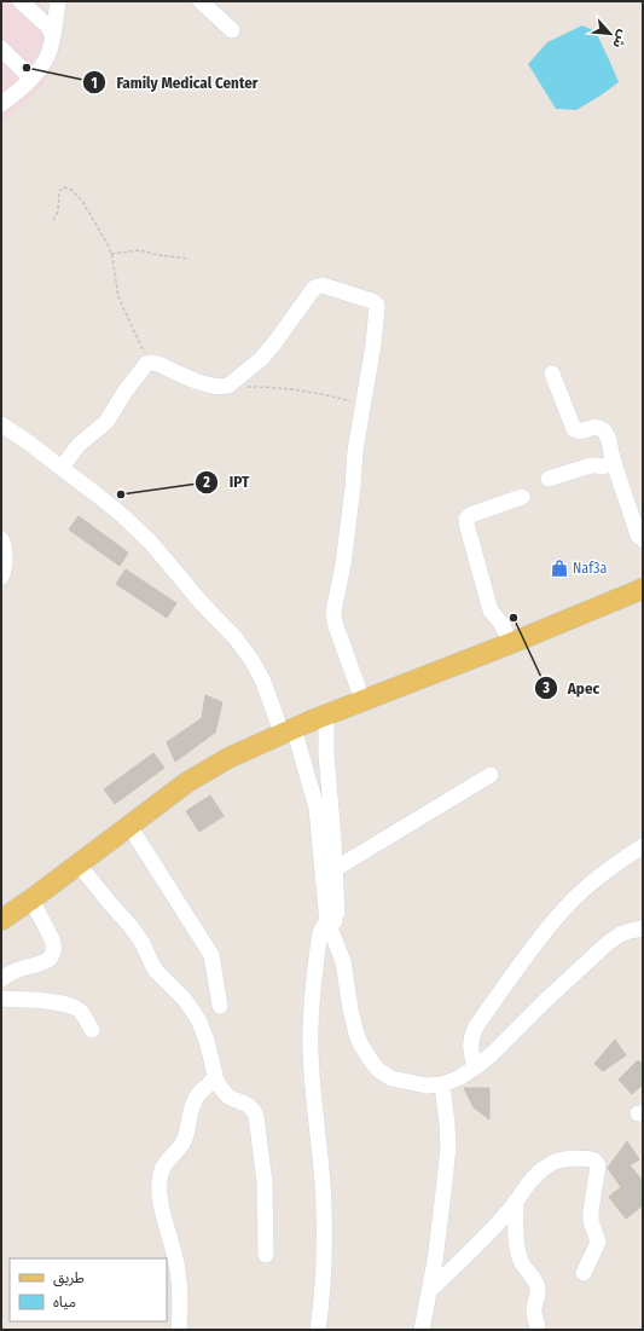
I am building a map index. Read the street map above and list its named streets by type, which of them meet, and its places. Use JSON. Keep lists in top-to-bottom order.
{
  "places": {
    "other": ["Family Medical Center", "IPT", "Apec"],
    "shop": ["Naf3a"]
  },
  "legend": ["طريق", "مياه"],
  "north": "bottom right"
}
